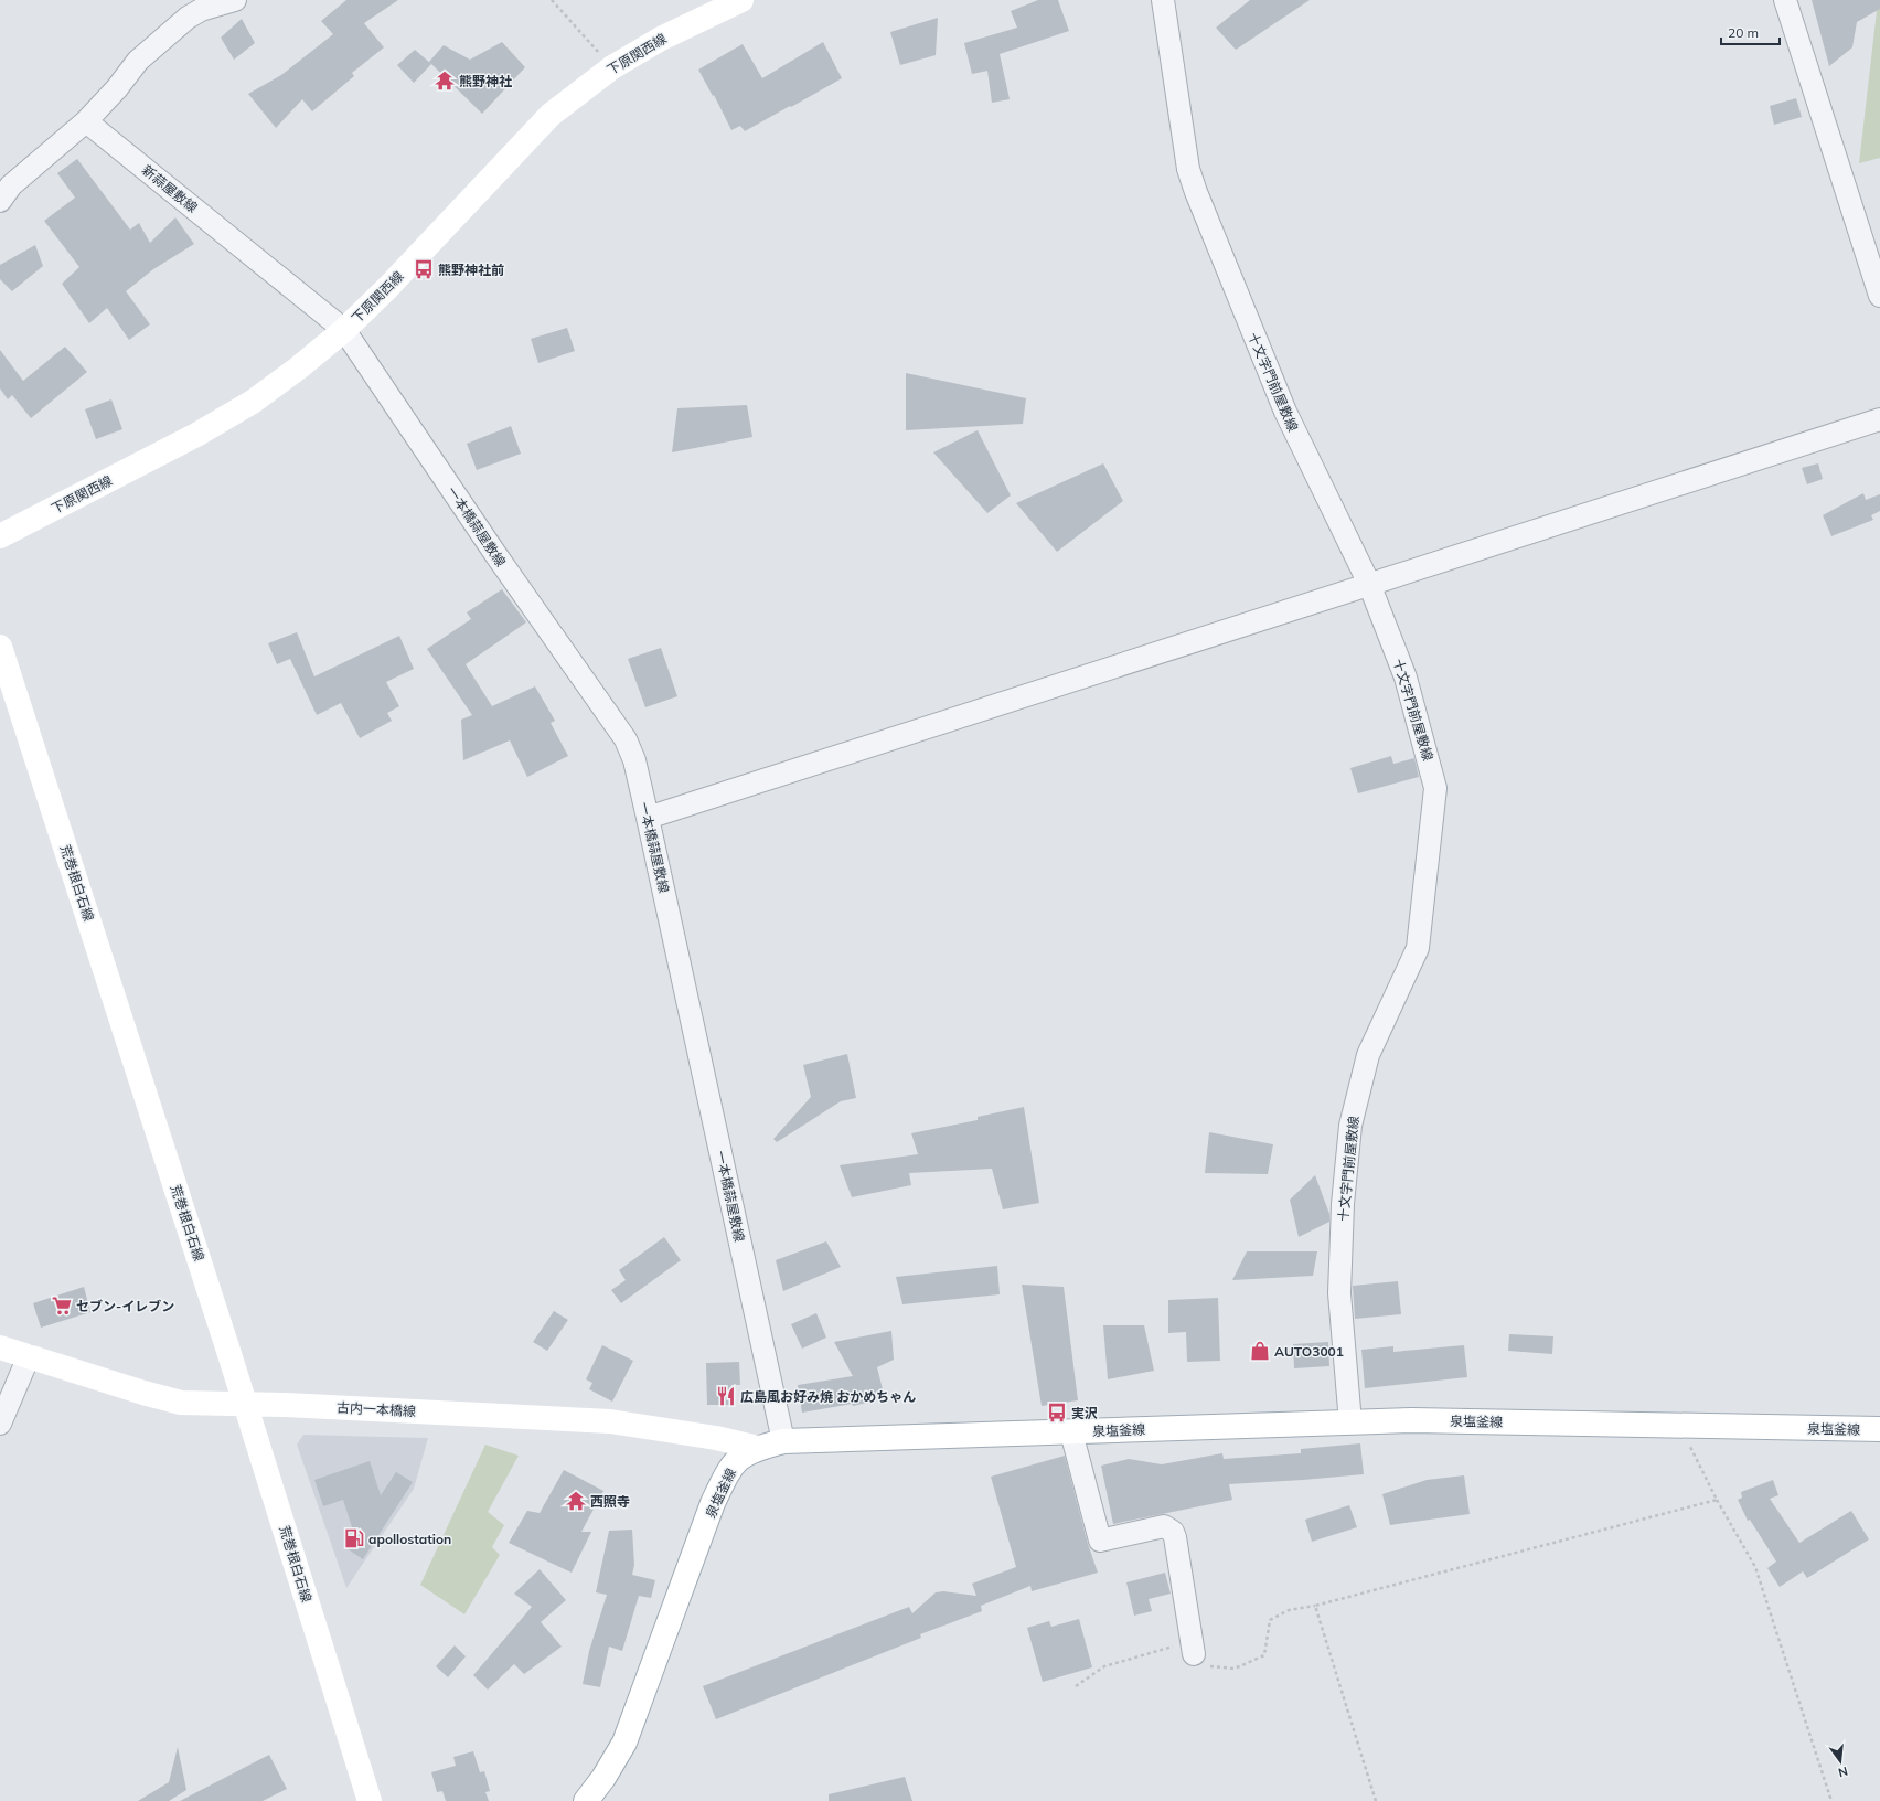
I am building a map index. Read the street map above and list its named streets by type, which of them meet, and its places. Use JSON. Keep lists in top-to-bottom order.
{
  "streets": {
    "street": [
      "下原関西線",
      "新蒜屋敷線",
      "十文字門前屋敷線",
      "一本橋蒜屋敷線",
      "荒巻根白石線",
      "古内一本橋線",
      "泉塩釜線"
    ]
  },
  "crossings": [
    ["下原関西線", "新蒜屋敷線"],
    ["下原関西線", "一本橋蒜屋敷線"],
    ["新蒜屋敷線", "一本橋蒜屋敷線"],
    ["十文字門前屋敷線", "泉塩釜線"],
    ["一本橋蒜屋敷線", "泉塩釜線"],
    ["荒巻根白石線", "古内一本橋線"],
    ["古内一本橋線", "泉塩釜線"]
  ],
  "places": {
    "temple": ["熊野神社", "西照寺"],
    "bus stop": ["熊野神社前", "実沢"],
    "supermarket": ["セブン-イレブン"],
    "shop": ["AUTO3001"],
    "restaurant": ["広島風お好み焼 おかめちゃん"],
    "fuel station": ["apollostation"]
  },
  "scale_bar": "20 m",
  "north": "bottom"
}
